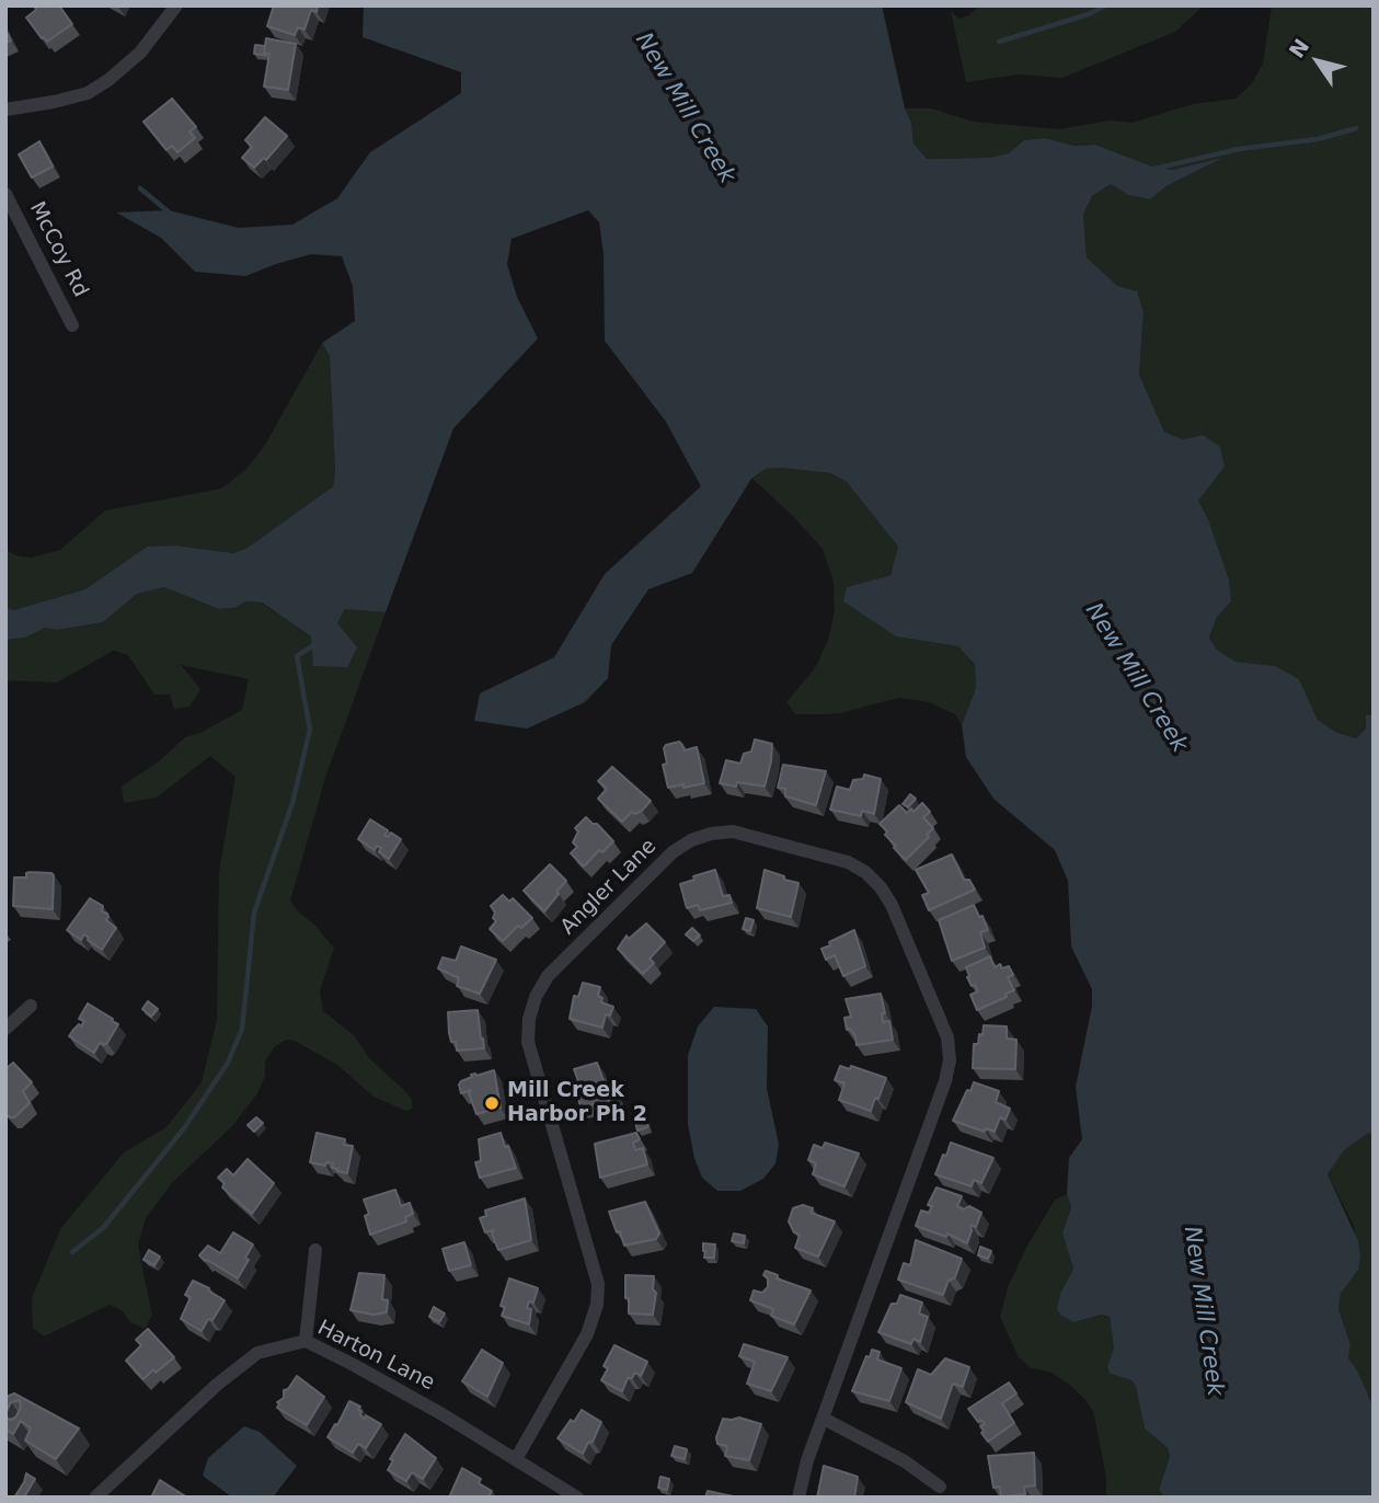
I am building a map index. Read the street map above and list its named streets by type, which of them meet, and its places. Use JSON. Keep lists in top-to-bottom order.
{
  "streets": {
    "street": ["McCoy Rd", "Angler Lane", "Harton Lane"]
  },
  "crossings": [
    ["Angler Lane", "Harton Lane"]
  ],
  "water": ["New Mill Creek"],
  "places": ["Mill Creek Harbor Ph 2"],
  "north": "top left"
}
